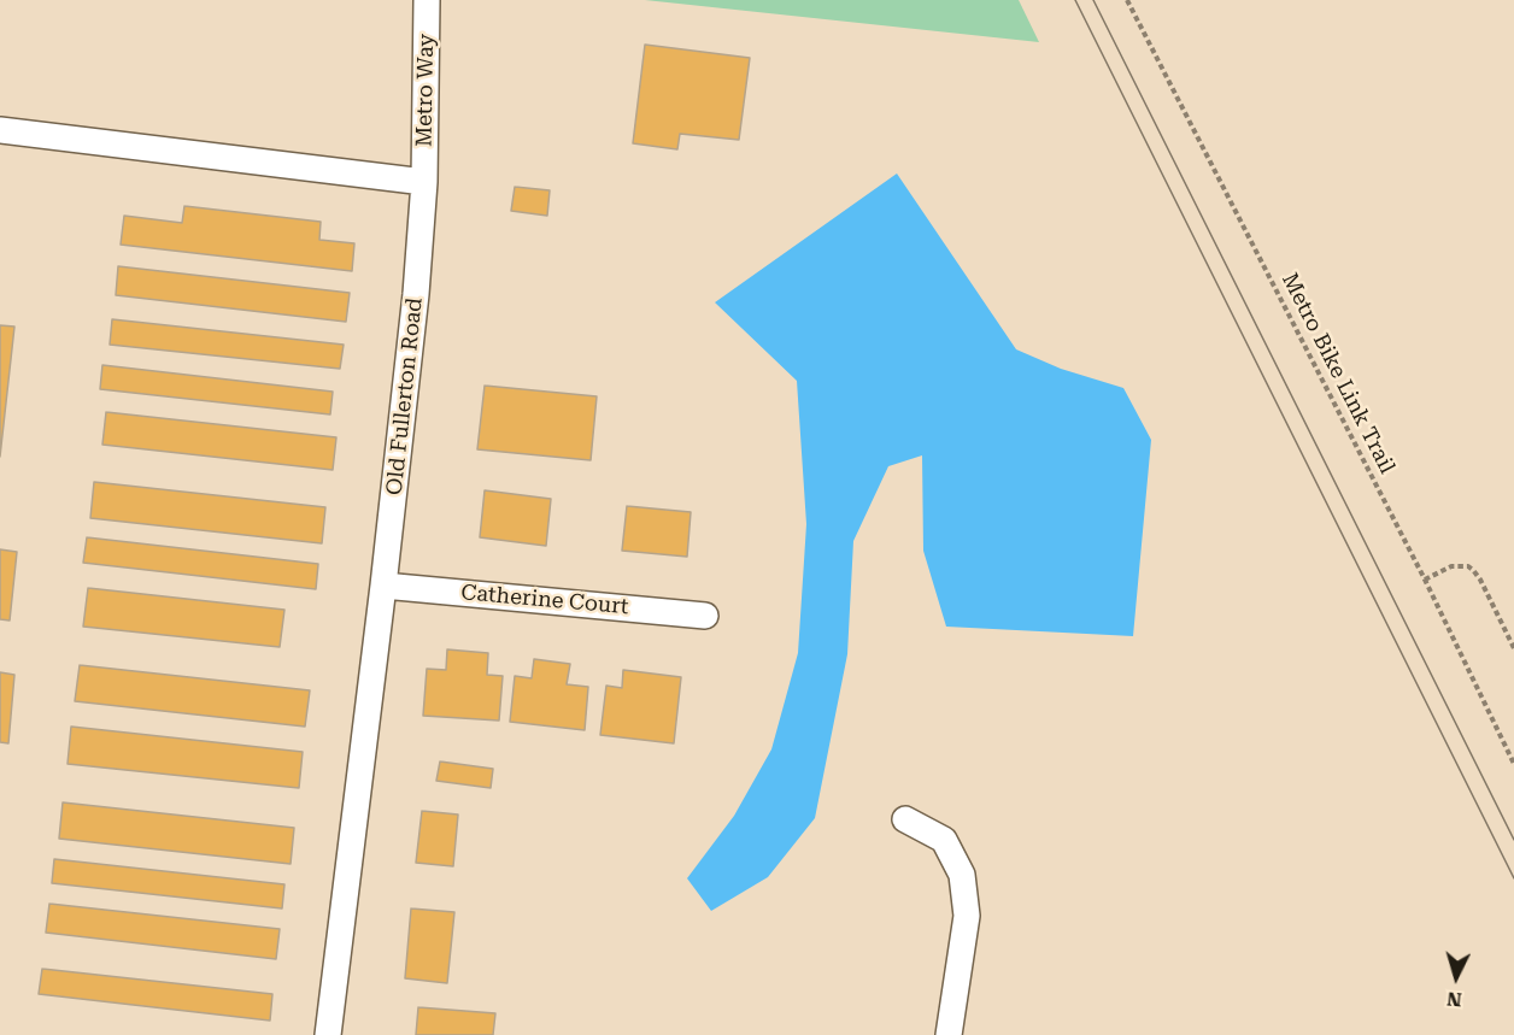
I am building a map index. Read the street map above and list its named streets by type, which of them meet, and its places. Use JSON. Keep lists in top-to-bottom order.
{
  "streets": {
    "street": ["Metro Way", "Old Fullerton Road", "Catherine Court"],
    "path": ["Metro Bike Link Trail"]
  },
  "crossings": [
    ["Metro Way", "Old Fullerton Road"],
    ["Old Fullerton Road", "Catherine Court"]
  ],
  "north": "bottom"
}
